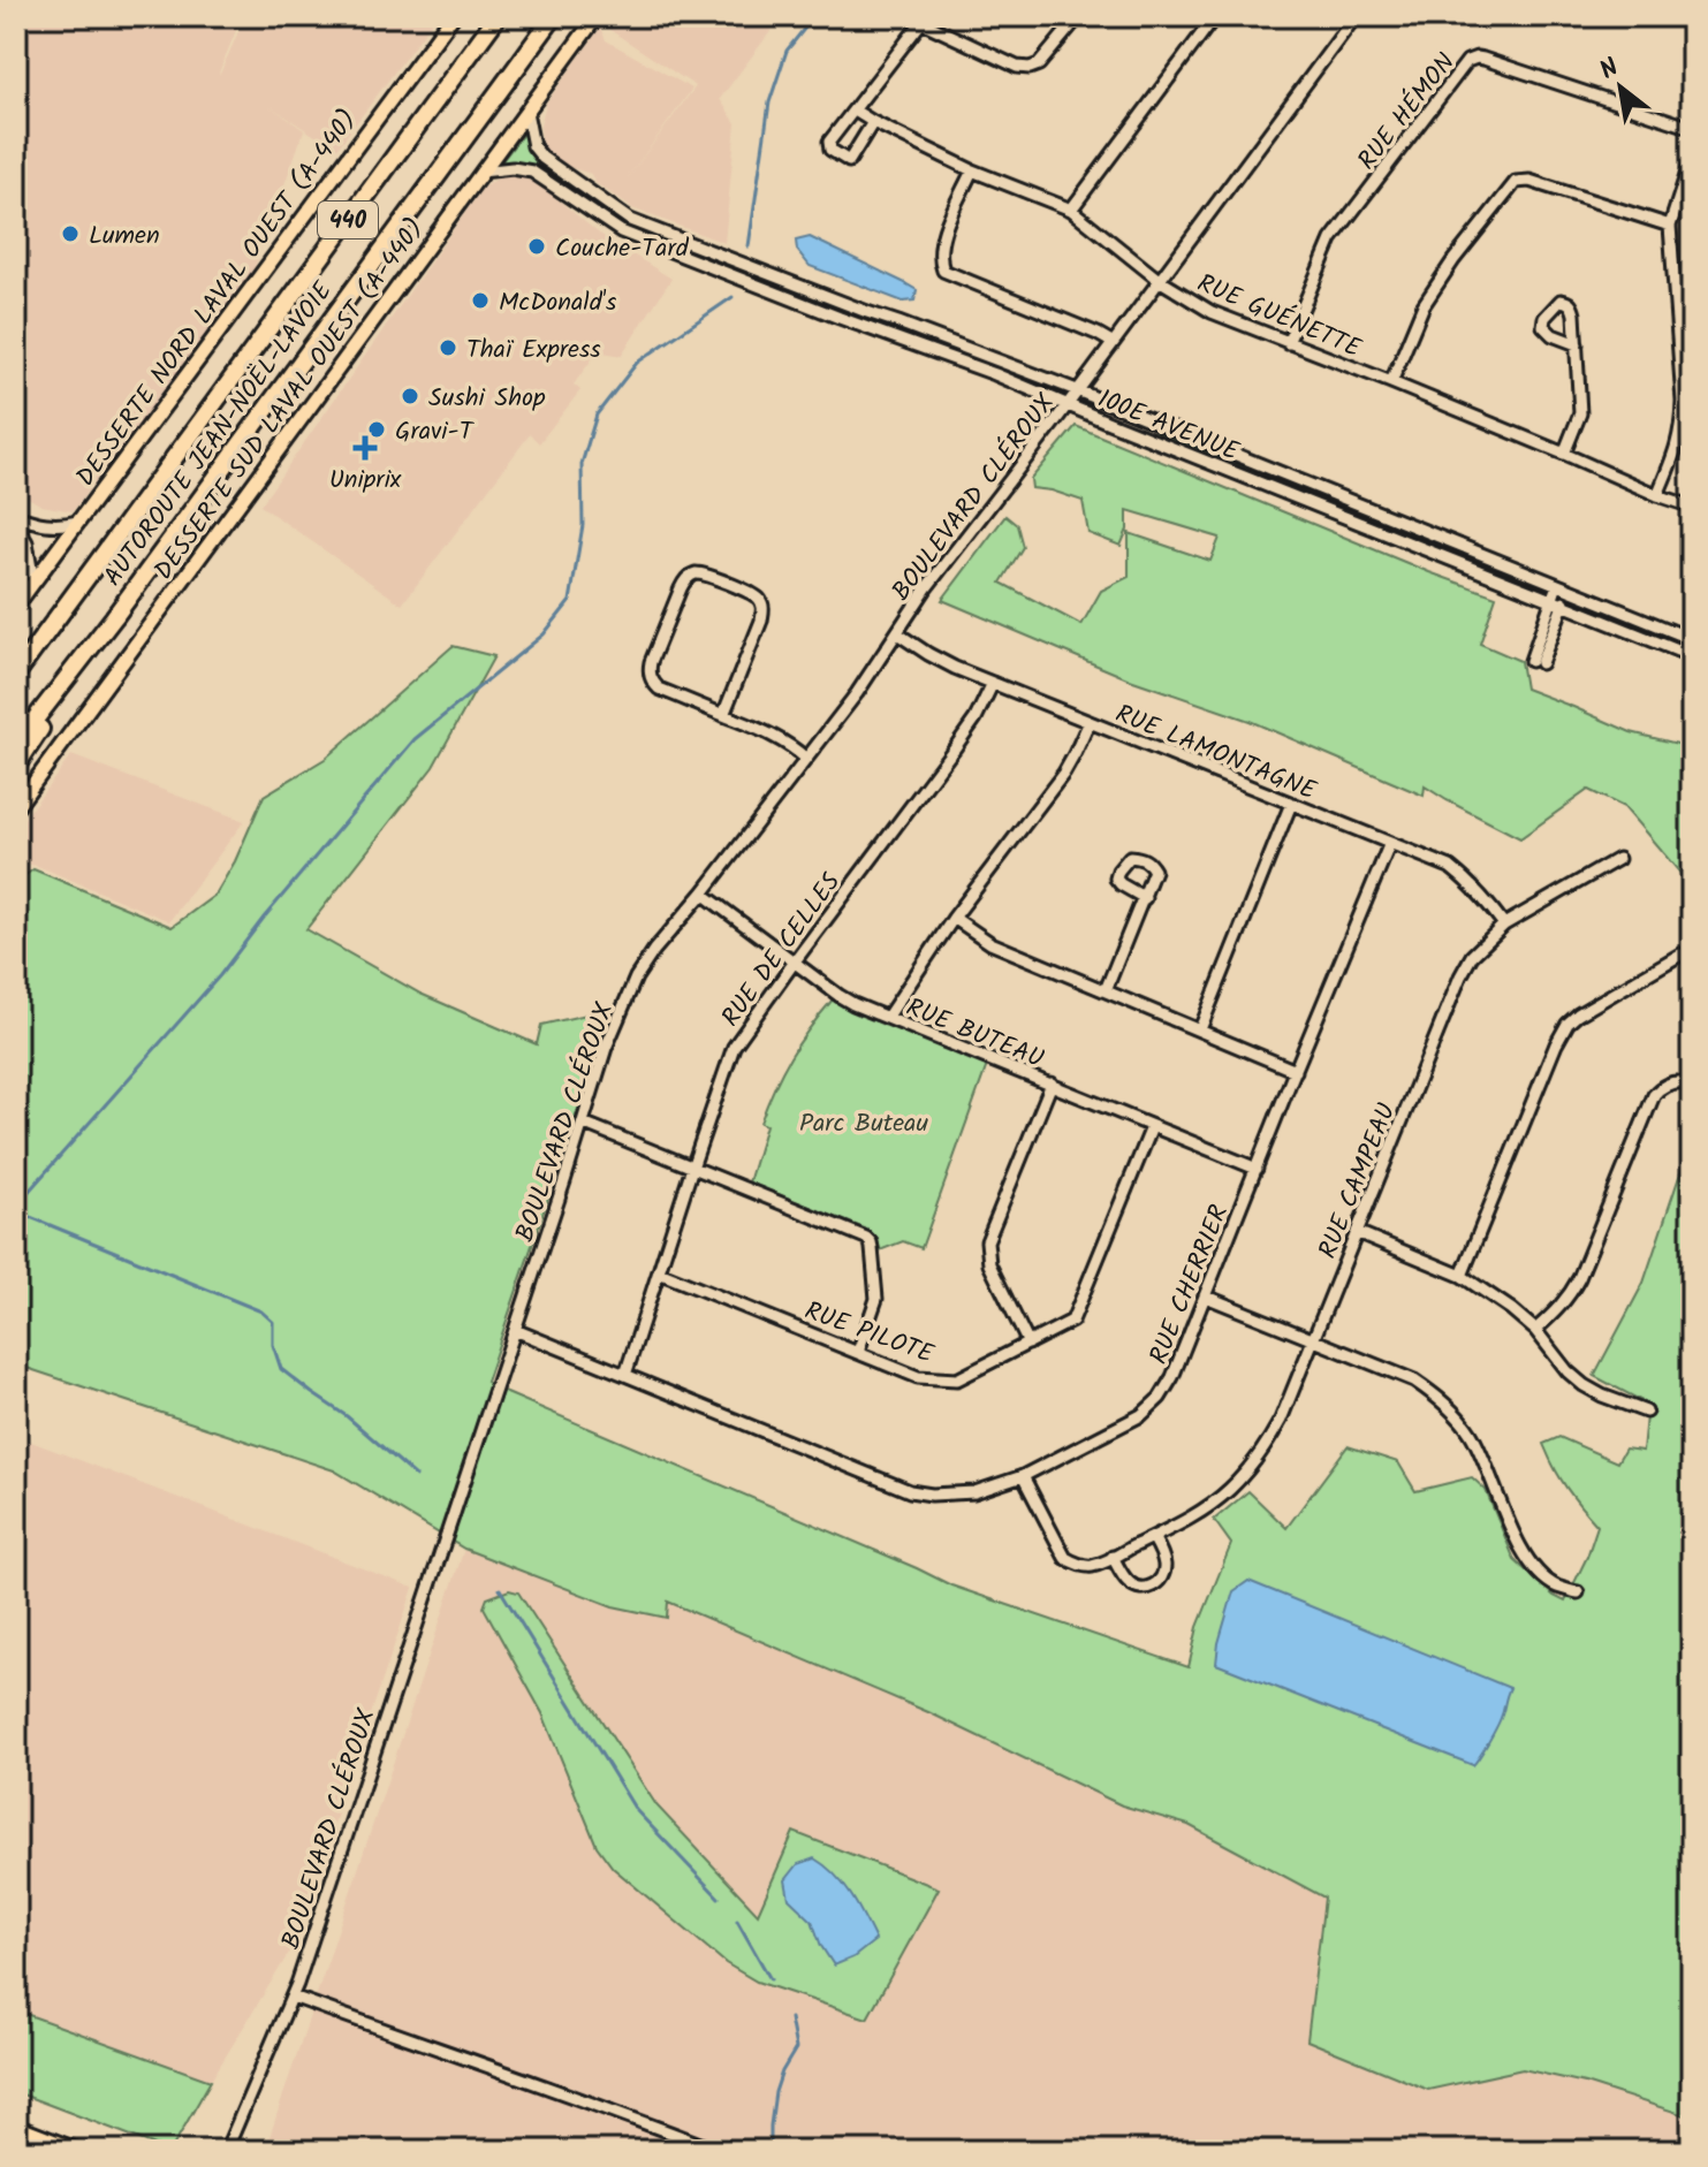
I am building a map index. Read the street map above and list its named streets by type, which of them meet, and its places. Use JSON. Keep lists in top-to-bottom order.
{
  "streets": {
    "highway": ["440", "AUTOROUTE JEAN-NOËL-LAVOIE"],
    "main road": ["DESSERTE NORD LAVAL OUEST (A-440)", "DESSERTE SUD LAVAL OUEST (A-440)"],
    "street": [
      "RUE HÉMON",
      "RUE GUÉNETTE",
      "100E AVENUE",
      "BOULEVARD CLÉROUX",
      "RUE LAMONTAGNE",
      "RUE DE CELLES",
      "RUE BUTEAU",
      "RUE CAMPEAU",
      "RUE CHERRIER",
      "RUE PILOTE"
    ]
  },
  "crossings": [
    ["RUE HÉMON", "RUE GUÉNETTE"],
    ["RUE GUÉNETTE", "BOULEVARD CLÉROUX"],
    ["DESSERTE SUD LAVAL OUEST (A-440)", "100E AVENUE"],
    ["100E AVENUE", "BOULEVARD CLÉROUX"],
    ["BOULEVARD CLÉROUX", "RUE LAMONTAGNE"],
    ["BOULEVARD CLÉROUX", "RUE BUTEAU"],
    ["BOULEVARD CLÉROUX", "RUE CHERRIER"],
    ["RUE LAMONTAGNE", "RUE DE CELLES"],
    ["RUE LAMONTAGNE", "RUE CAMPEAU"],
    ["RUE LAMONTAGNE", "RUE CHERRIER"],
    ["RUE DE CELLES", "RUE BUTEAU"],
    ["RUE DE CELLES", "RUE CHERRIER"],
    ["RUE DE CELLES", "RUE PILOTE"],
    ["RUE BUTEAU", "RUE CHERRIER"],
    ["RUE BUTEAU", "RUE PILOTE"],
    ["RUE CAMPEAU", "RUE CHERRIER"]
  ],
  "parks": ["Parc Buteau"],
  "places": {
    "other": [
      "Lumen",
      "Couche-Tard",
      "McDonald's",
      "Thaï Express",
      "Sushi Shop",
      "Gravi-T"
    ],
    "health": ["Uniprix"]
  },
  "north": "top left"
}
